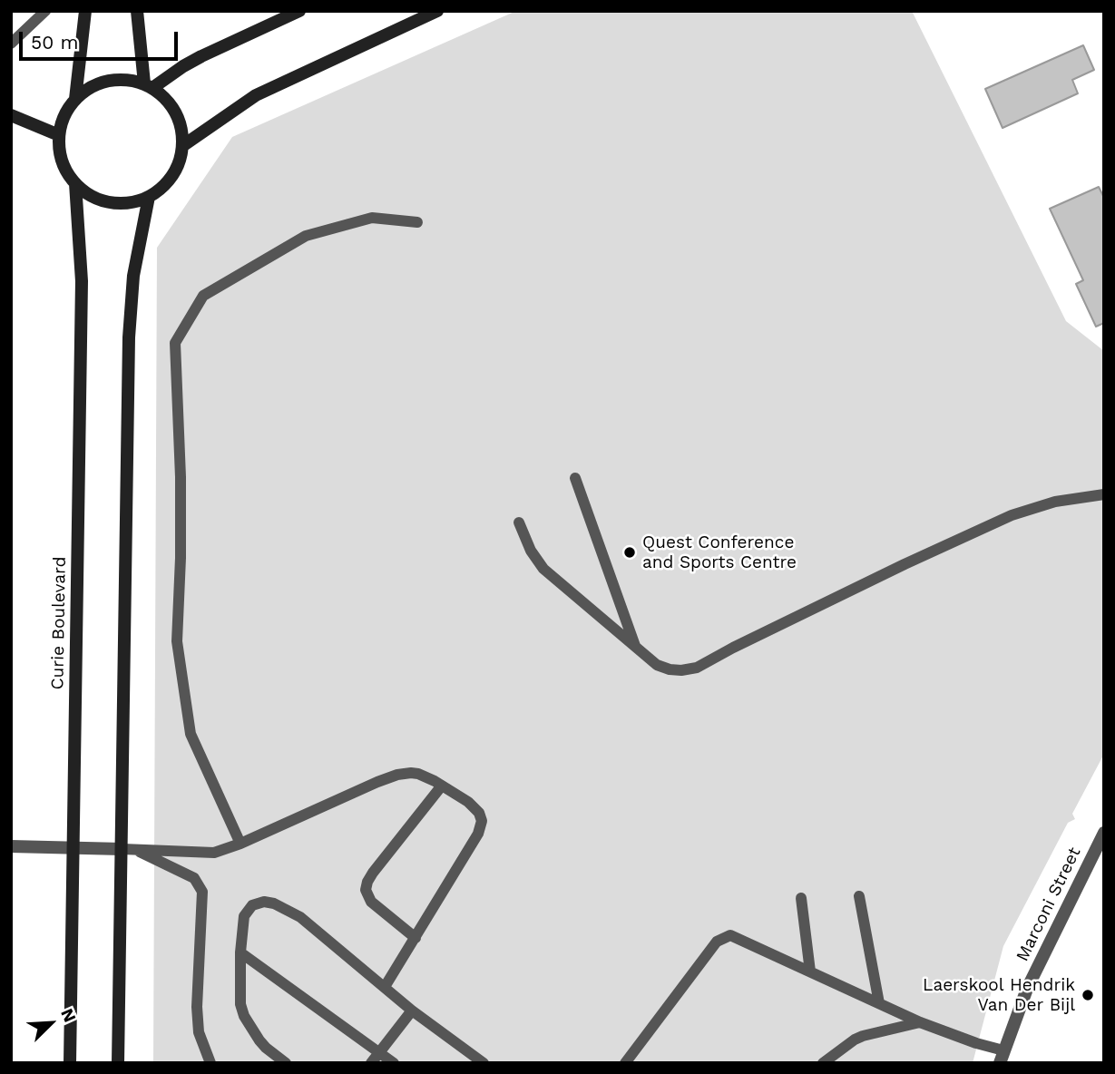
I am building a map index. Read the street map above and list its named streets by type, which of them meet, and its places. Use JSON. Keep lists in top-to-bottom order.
{
  "streets": {
    "street": ["Curie Boulevard", "Marconi Street"]
  },
  "places": ["Quest Conference and Sports Centre", "Laerskool Hendrik Van Der Bijl"],
  "scale_bar": "50 m",
  "north": "top right"
}
